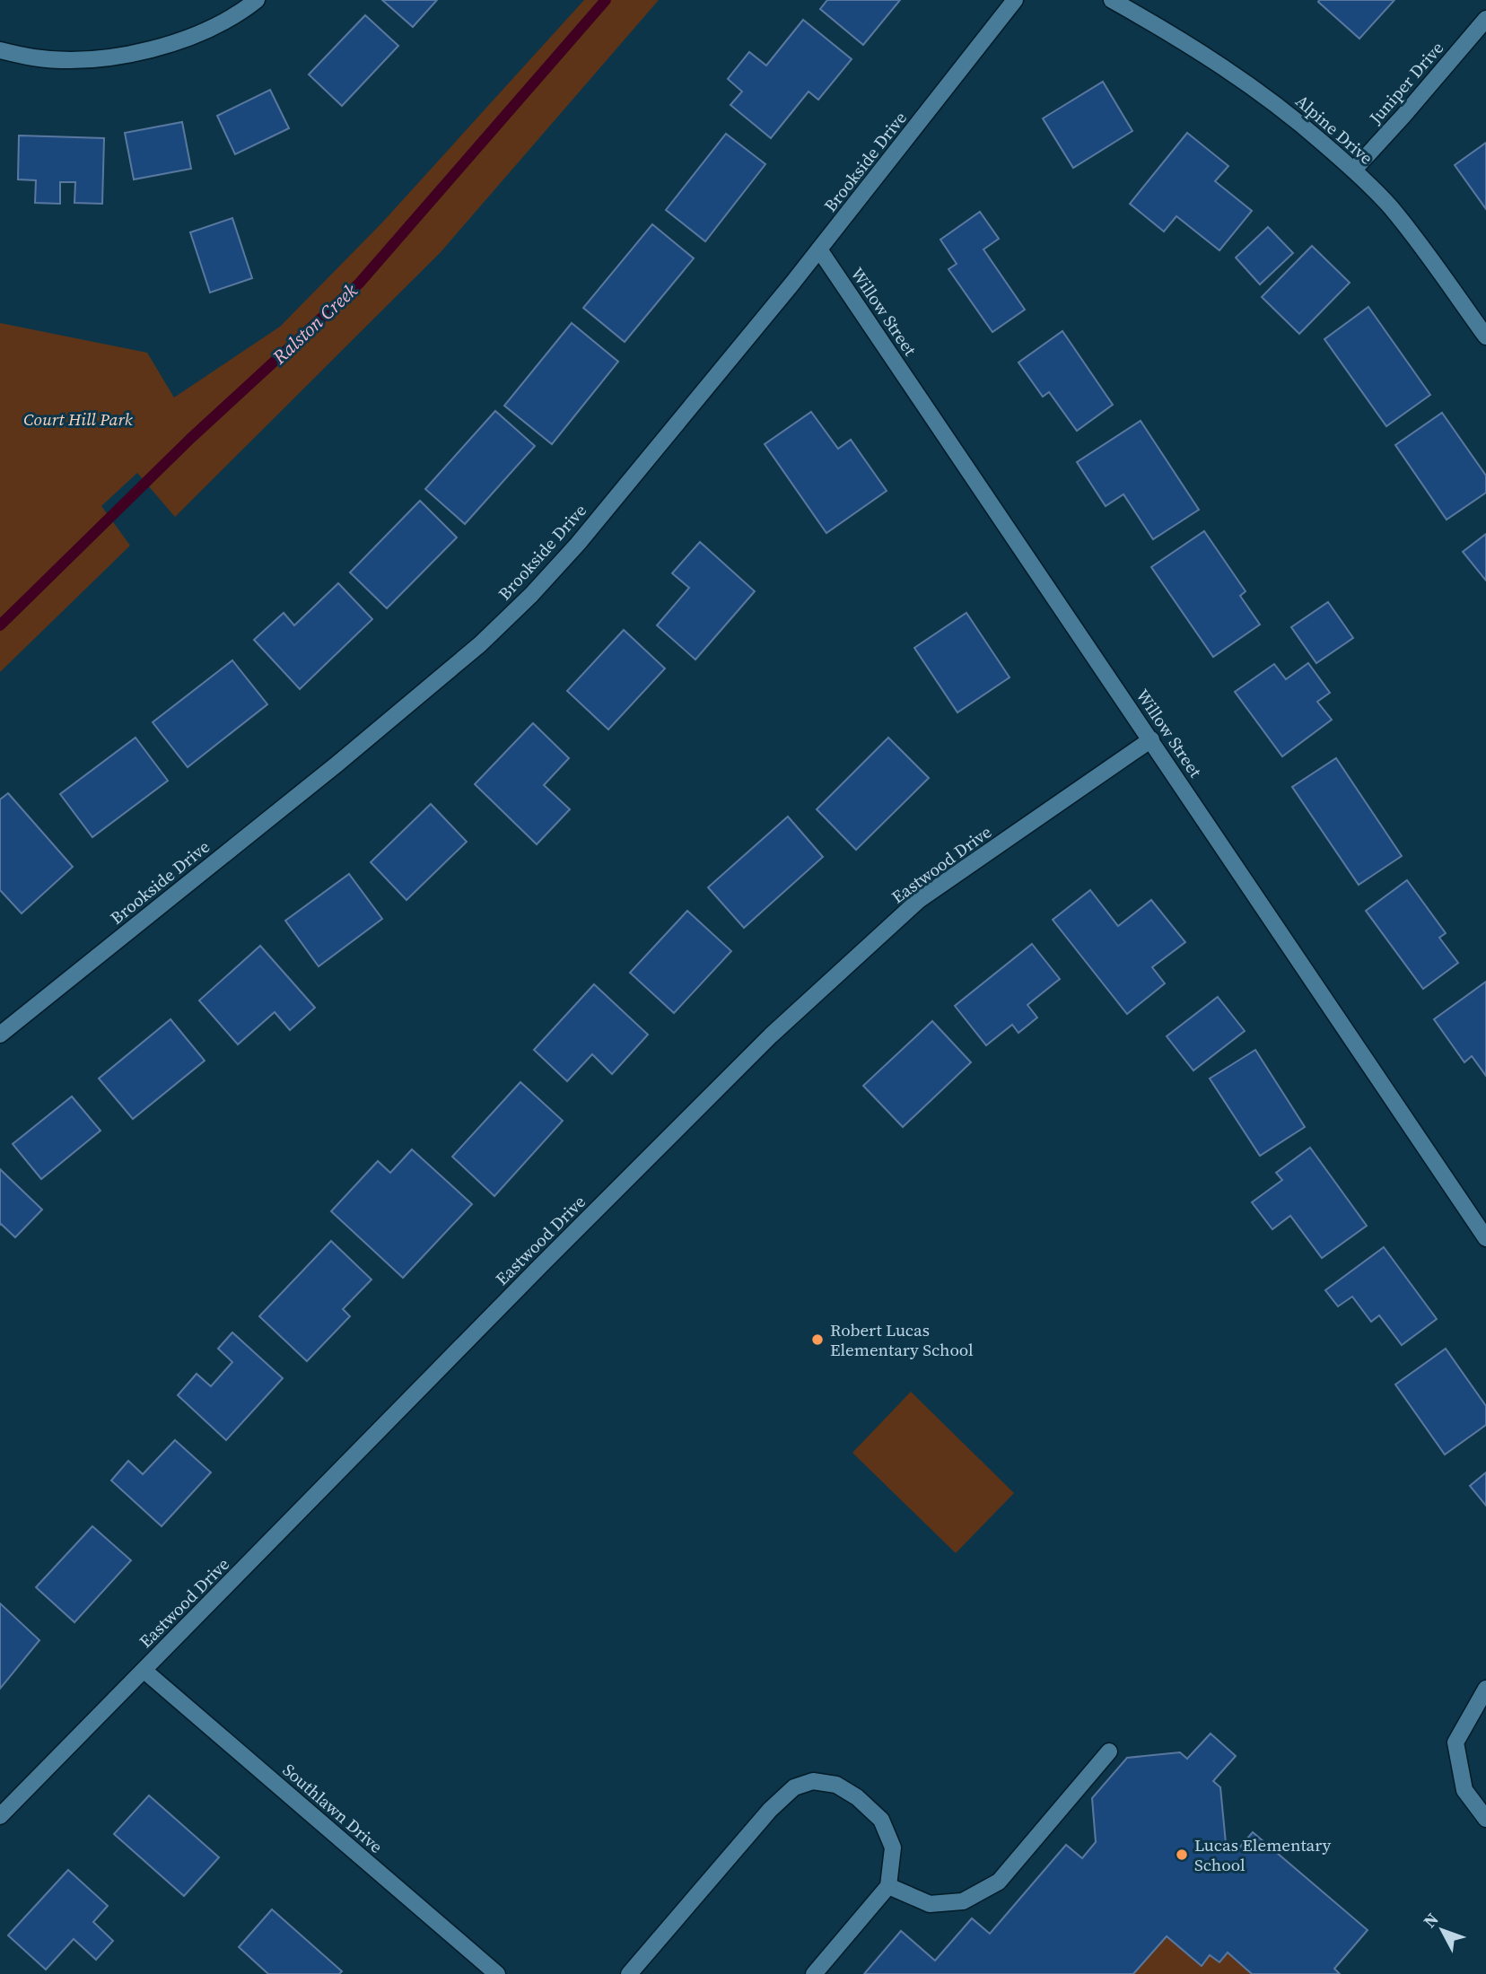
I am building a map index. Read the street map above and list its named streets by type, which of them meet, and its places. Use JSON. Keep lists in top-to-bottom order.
{
  "streets": {
    "street": [
      "Juniper Drive",
      "Alpine Drive",
      "Brookside Drive",
      "Willow Street",
      "Eastwood Drive",
      "Southlawn Drive"
    ]
  },
  "crossings": [
    ["Juniper Drive", "Alpine Drive"],
    ["Brookside Drive", "Willow Street"],
    ["Willow Street", "Eastwood Drive"],
    ["Eastwood Drive", "Southlawn Drive"]
  ],
  "water": ["Ralston Creek"],
  "parks": ["Court Hill Park"],
  "places": ["Robert Lucas Elementary School", "Lucas Elementary School"],
  "north": "top left"
}
